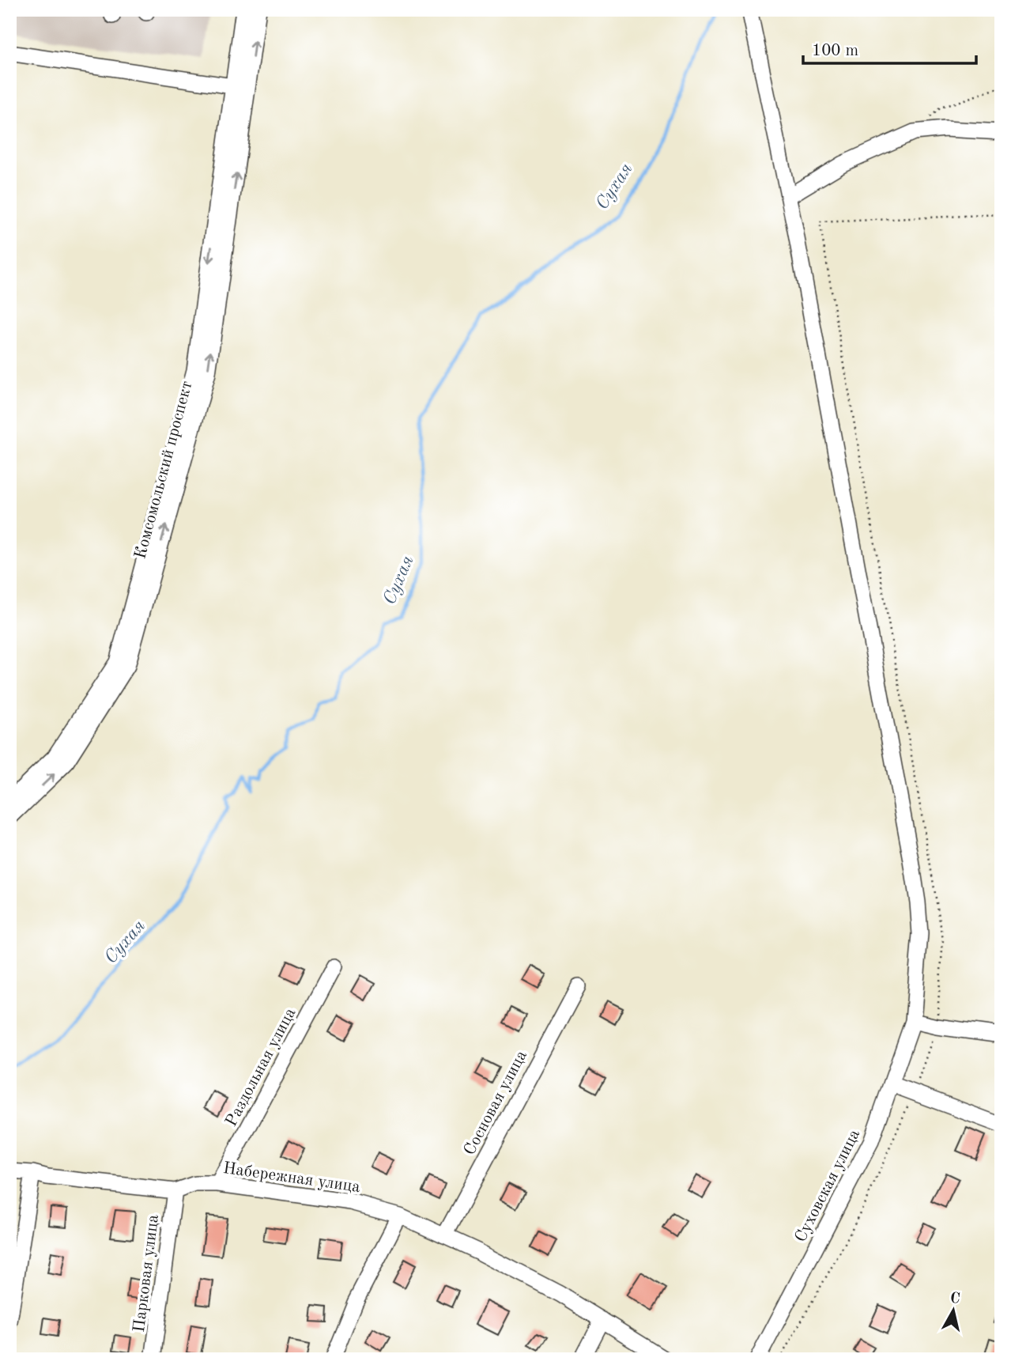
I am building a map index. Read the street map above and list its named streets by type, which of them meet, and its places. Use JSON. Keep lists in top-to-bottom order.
{
  "streets": {
    "street": [
      "Комсомольский проспект",
      "Раздольная улица",
      "Сосновая улица",
      "Набережная улица",
      "Суховская улица",
      "Парковая улица"
    ]
  },
  "crossings": [
    ["Раздольная улица", "Набережная улица"],
    ["Сосновая улица", "Набережная улица"],
    ["Набережная улица", "Парковая улица"]
  ],
  "water": ["Сухая"],
  "scale_bar": "100 m",
  "north": "top"
}
